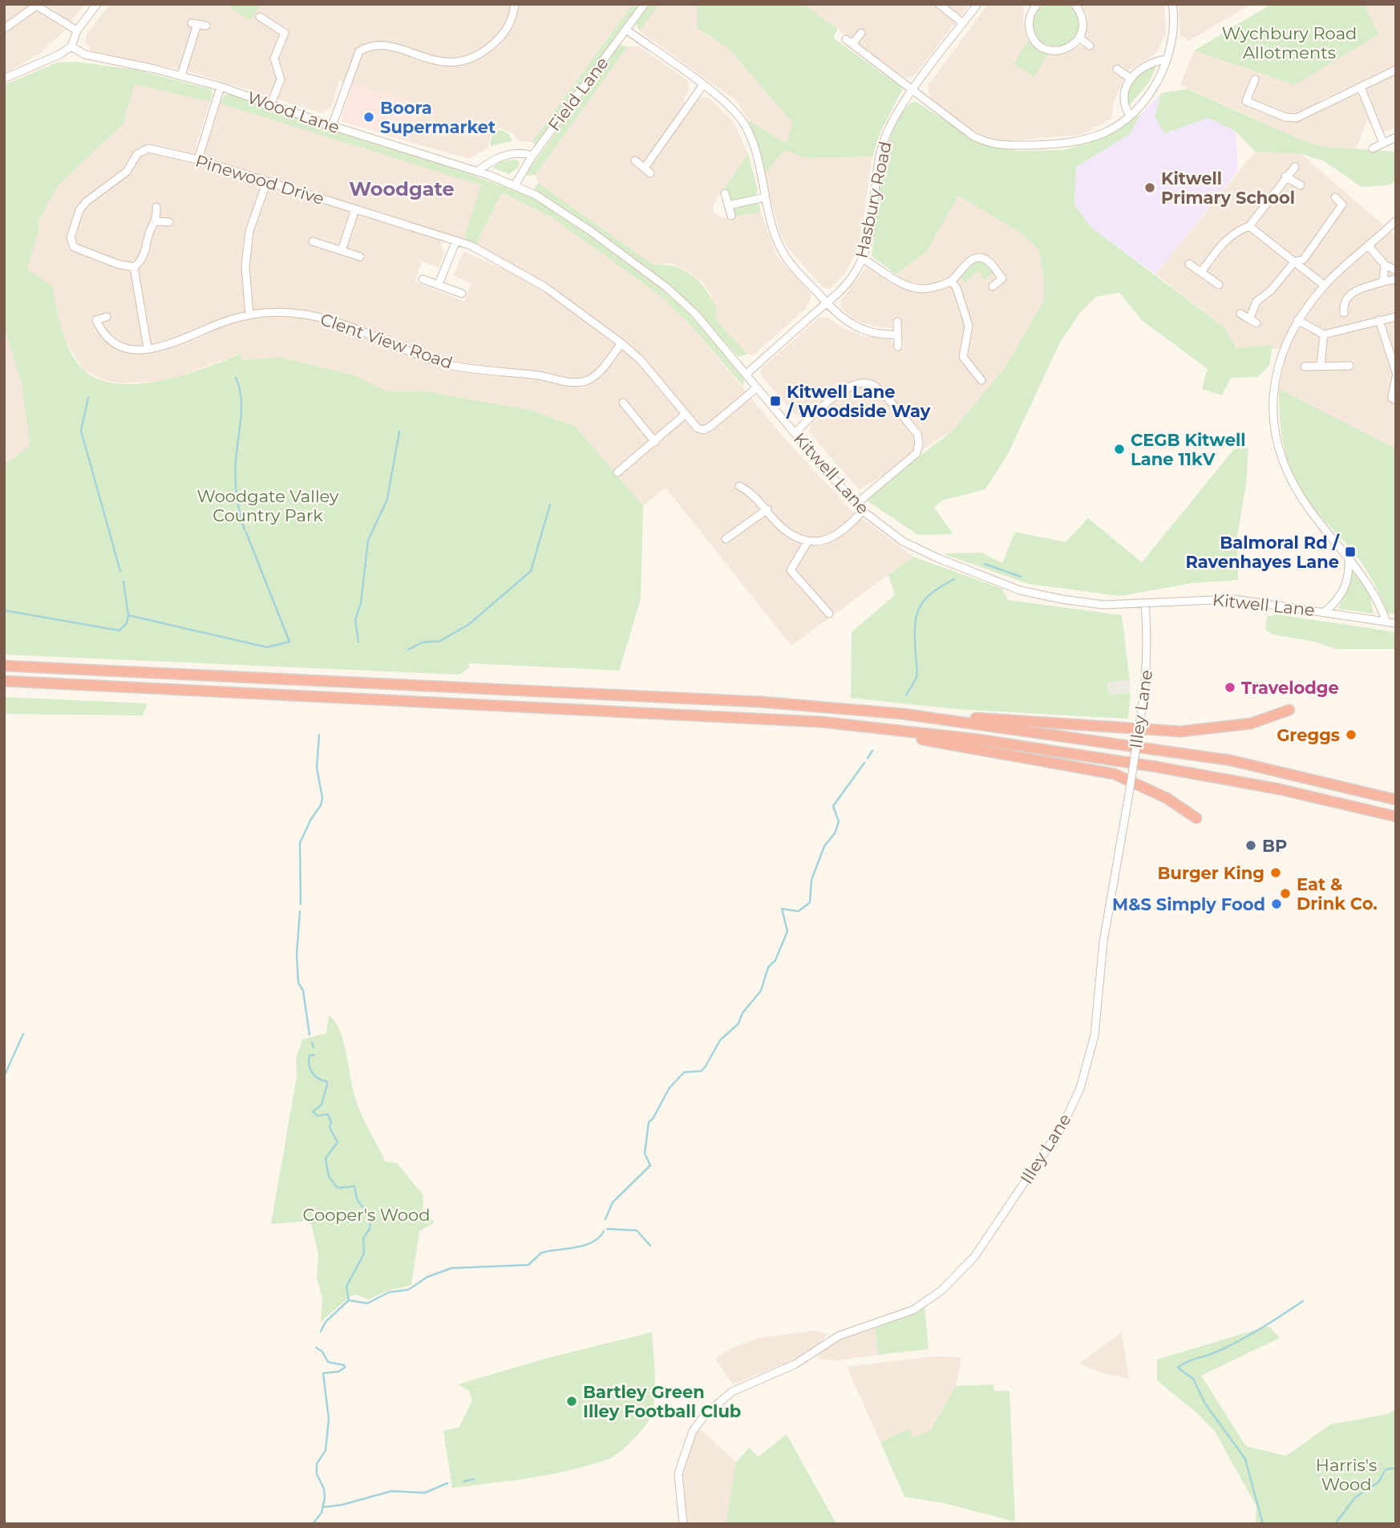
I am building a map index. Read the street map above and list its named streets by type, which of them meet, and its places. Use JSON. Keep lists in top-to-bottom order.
{
  "streets": {
    "street": [
      "Field Lane",
      "Wood Lane",
      "Pinewood Drive",
      "Hasbury Road",
      "Clent View Road",
      "Kitwell Lane",
      "Illey Lane"
    ]
  },
  "crossings": [
    ["Field Lane", "Wood Lane"],
    ["Field Lane", "Kitwell Lane"],
    ["Wood Lane", "Kitwell Lane"],
    ["Pinewood Drive", "Clent View Road"],
    ["Pinewood Drive", "Kitwell Lane"],
    ["Hasbury Road", "Kitwell Lane"],
    ["Kitwell Lane", "Illey Lane"]
  ],
  "districts": ["Woodgate"],
  "parks": [
    "Wychbury Road Allotments",
    "Woodgate Valley Country Park",
    "Cooper's Wood",
    "Harris's Wood"
  ],
  "places": {
    "other": [
      "Boora Supermarket",
      "Kitwell Primary School",
      "CEGB Kitwell Lane 11kV",
      "Travelodge",
      "Greggs",
      "BP",
      "Burger King",
      "Eat & Drink Co.",
      "M&S Simply Food",
      "Bartley Green Illey Football Club"
    ],
    "transit": ["Kitwell Lane / Woodside Way", "Balmoral Rd / Ravenhayes Lane"]
  }
}
